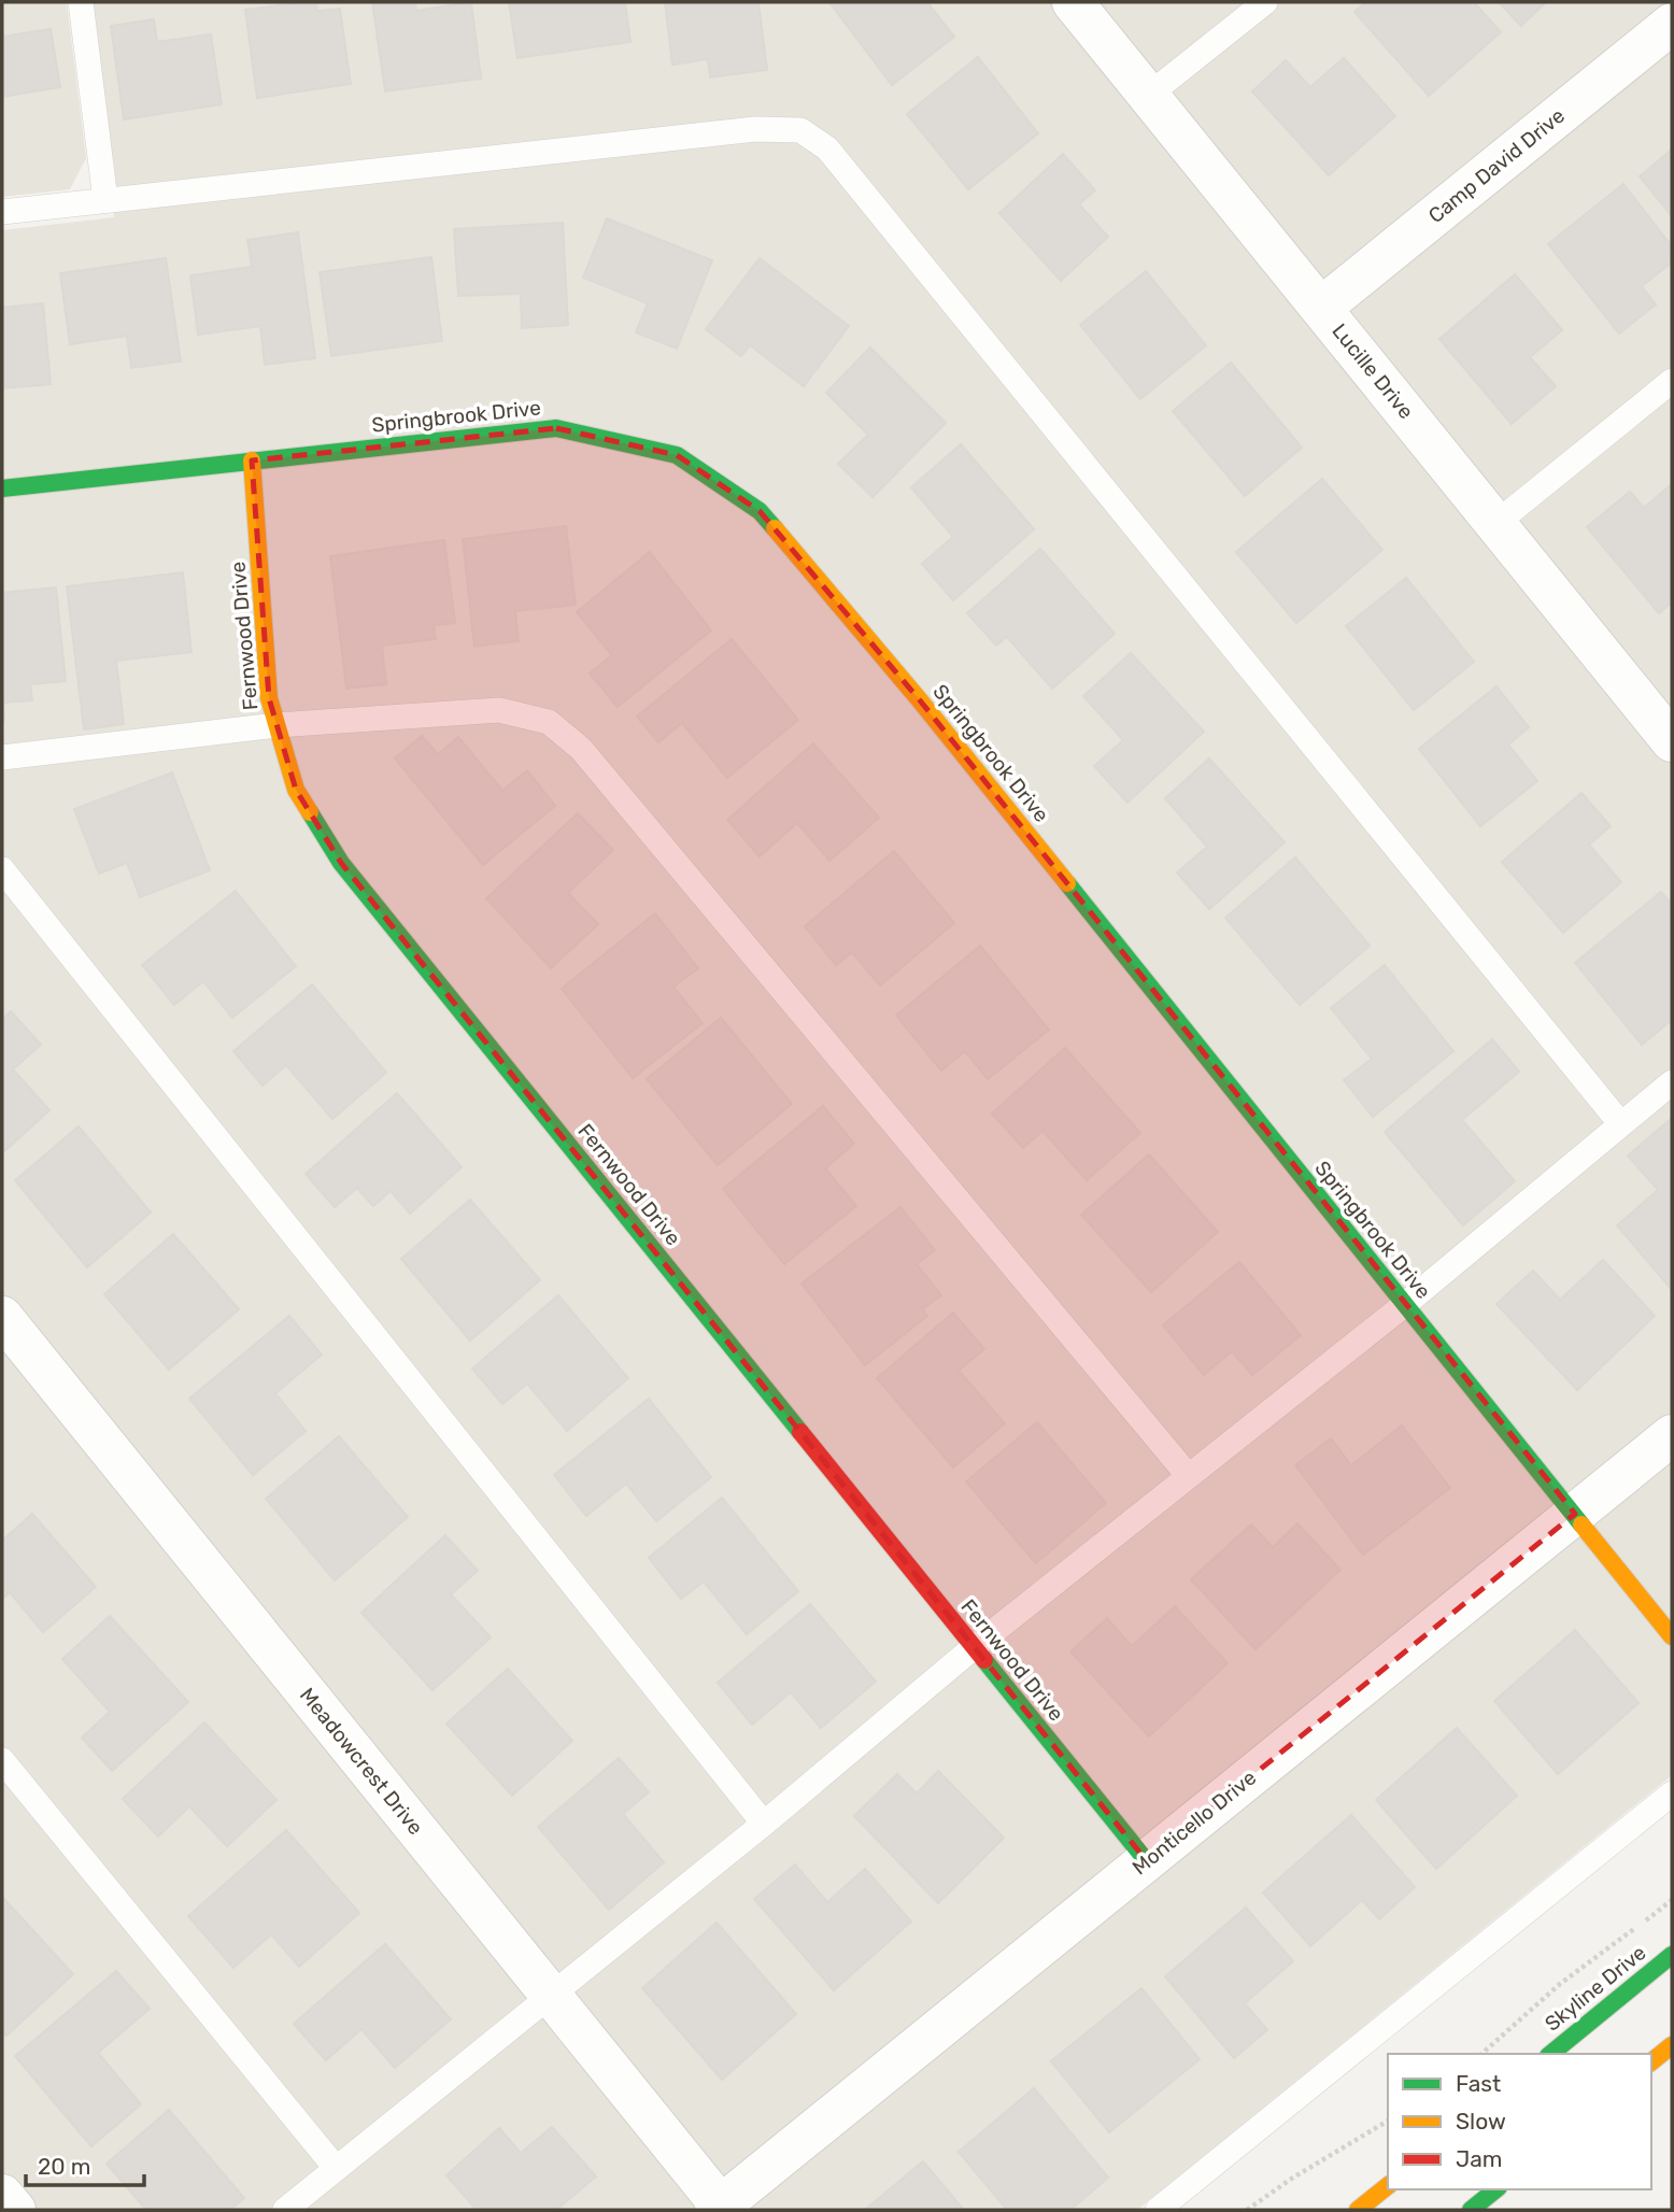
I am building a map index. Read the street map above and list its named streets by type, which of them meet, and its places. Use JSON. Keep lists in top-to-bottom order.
{
  "streets": {
    "street": [
      "Camp David Drive",
      "Lucille Drive",
      "Springbrook Drive",
      "Fernwood Drive",
      "Meadowcrest Drive",
      "Monticello Drive",
      "Skyline Drive"
    ]
  },
  "crossings": [
    ["Camp David Drive", "Lucille Drive"],
    ["Springbrook Drive", "Fernwood Drive"],
    ["Springbrook Drive", "Monticello Drive"],
    ["Fernwood Drive", "Monticello Drive"],
    ["Meadowcrest Drive", "Monticello Drive"]
  ],
  "legend": ["Fast", "Slow", "Jam"],
  "scale_bar": "20 m"
}
